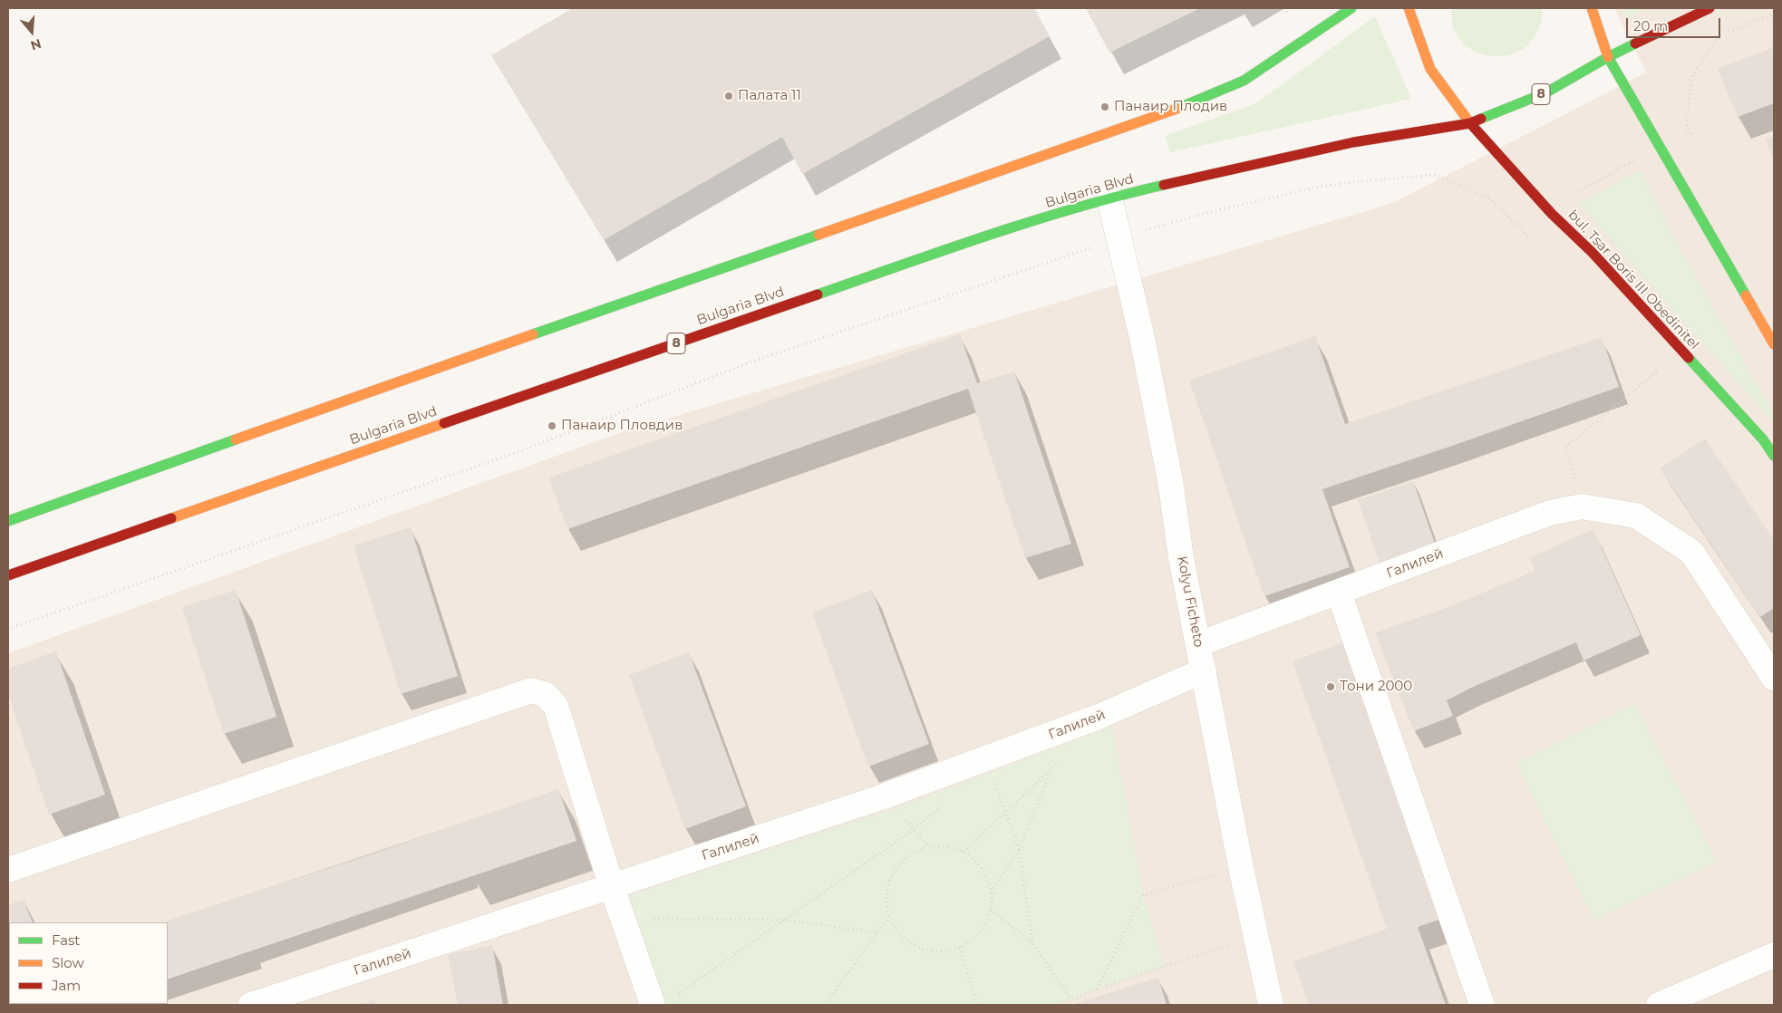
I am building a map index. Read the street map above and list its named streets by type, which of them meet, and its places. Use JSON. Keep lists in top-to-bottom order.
{
  "streets": {
    "main road": ["8", "Bulgaria Blvd", "bul. Tsar Boris III Obedinitel"],
    "street": ["Галилей", "Kolyu Ficheto"]
  },
  "crossings": [
    ["8", "Bulgaria Blvd"],
    ["8", "bul. Tsar Boris III Obedinitel"],
    ["Bulgaria Blvd", "bul. Tsar Boris III Obedinitel"],
    ["Bulgaria Blvd", "Kolyu Ficheto"],
    ["Галилей", "Kolyu Ficheto"]
  ],
  "places": [
    "Палата 11",
    "Панаир Плодив",
    "Панаир Пловдив",
    "Тони 2000"
  ],
  "legend": ["Fast", "Slow", "Jam"],
  "scale_bar": "20 m",
  "north": "bottom"
}
